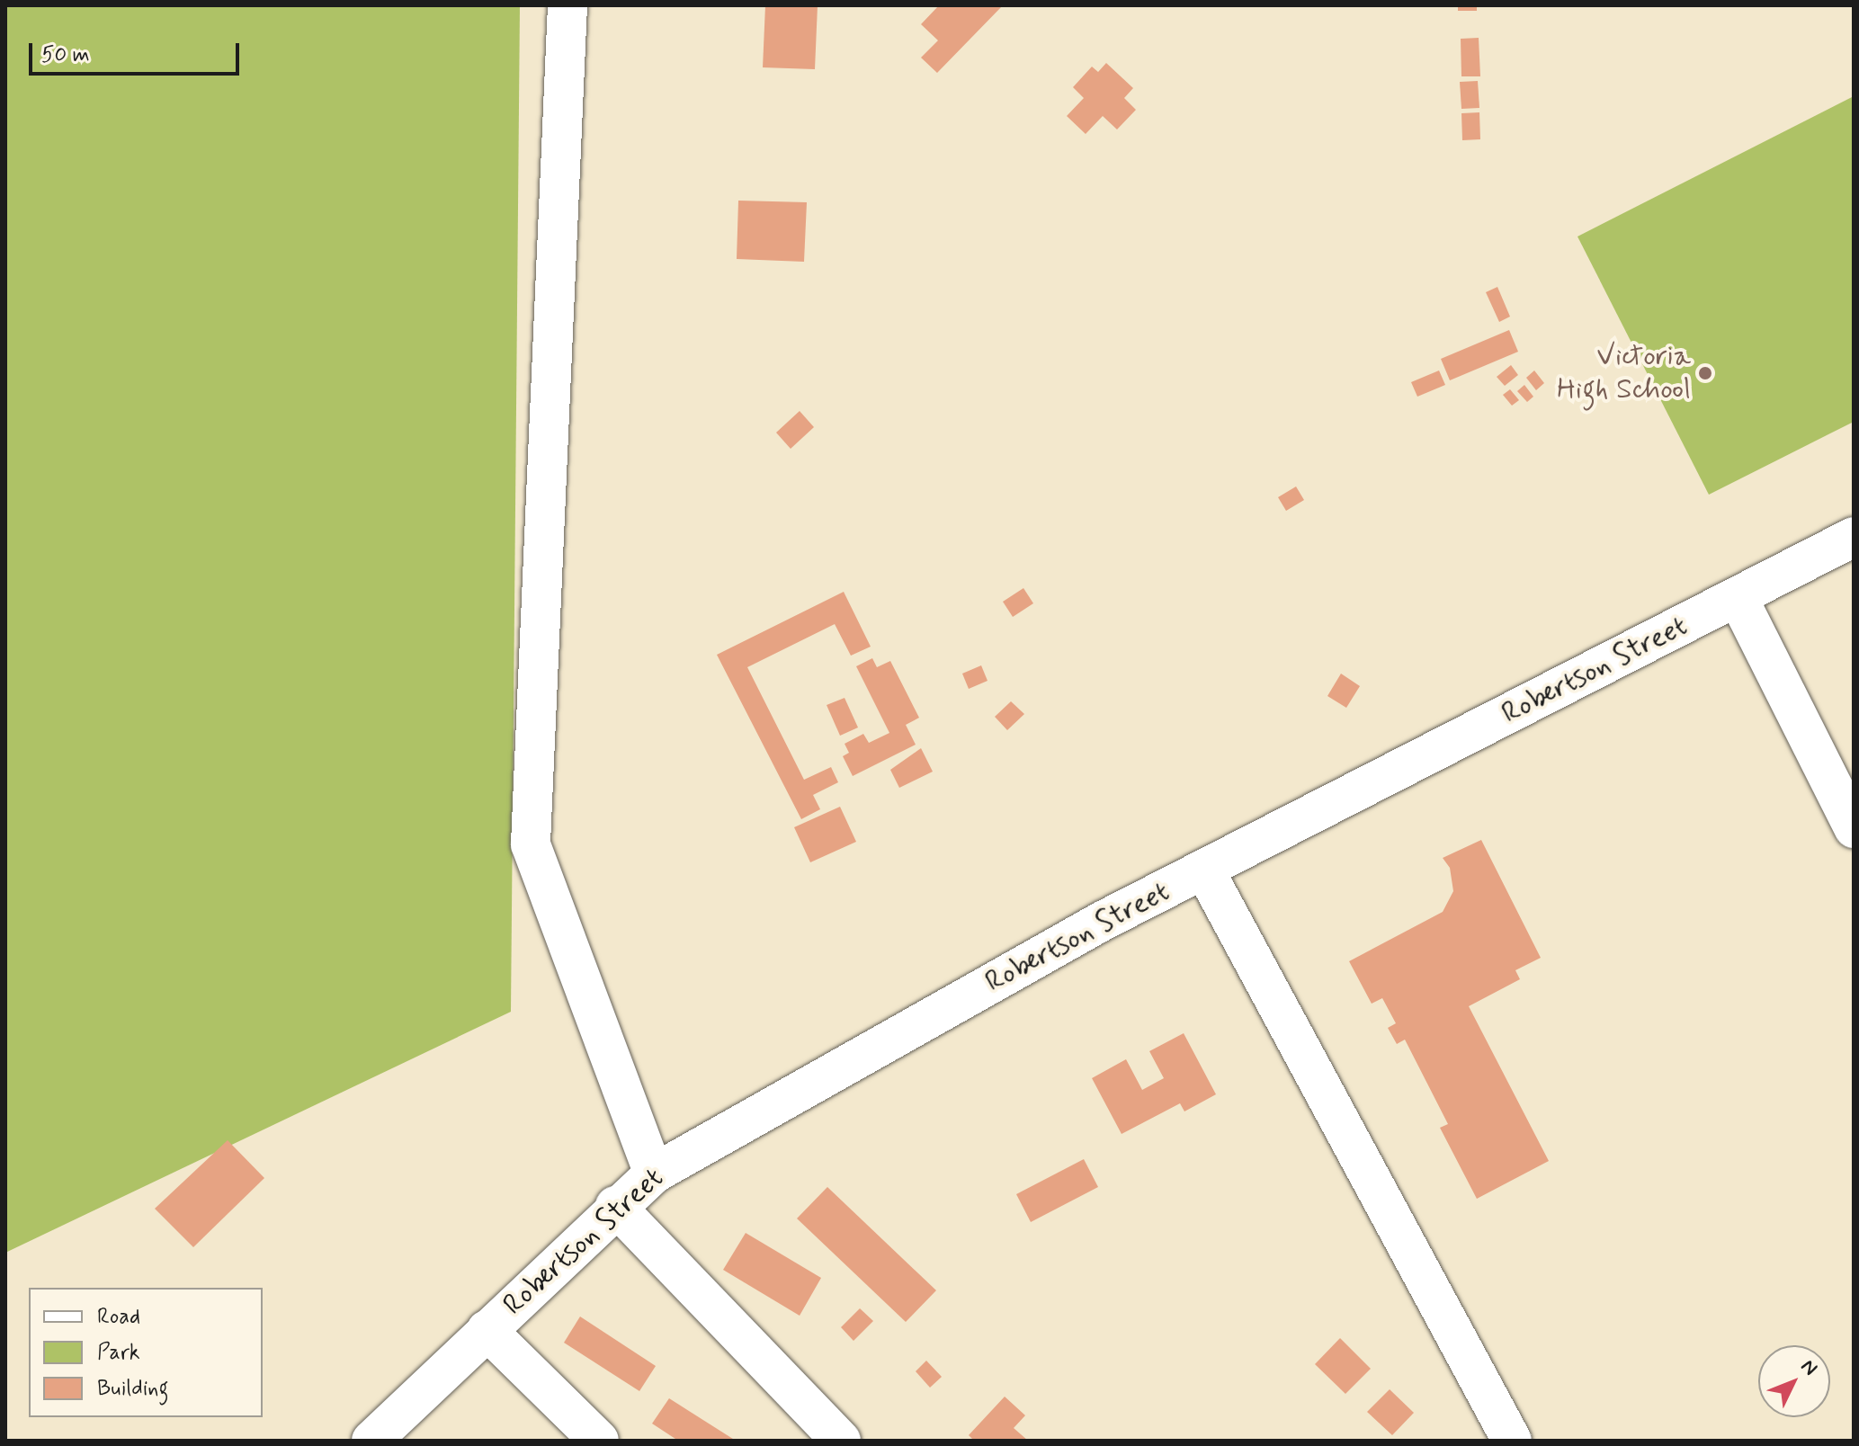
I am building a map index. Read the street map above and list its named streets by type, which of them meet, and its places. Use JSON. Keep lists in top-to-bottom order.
{
  "streets": {
    "street": ["Robertson Street"]
  },
  "places": ["Victoria High School"],
  "legend": ["Road", "Park", "Building"],
  "scale_bar": "50 m",
  "north": "top right"
}
